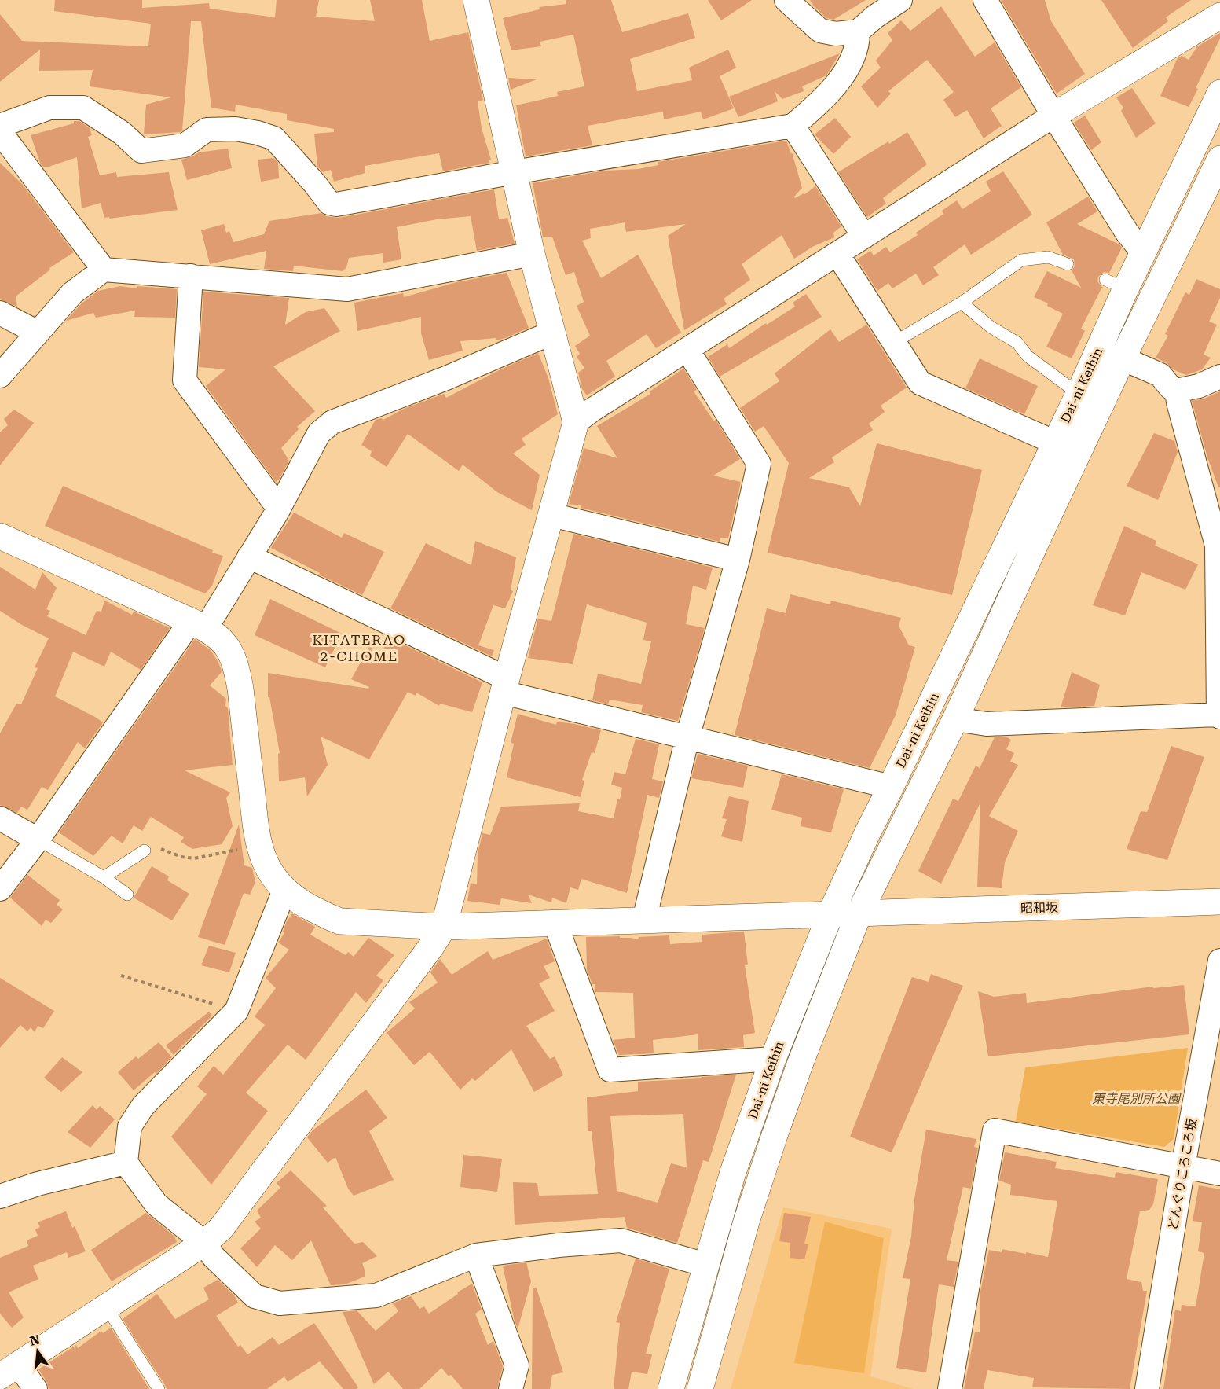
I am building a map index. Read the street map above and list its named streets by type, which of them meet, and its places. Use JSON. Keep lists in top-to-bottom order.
{
  "streets": {
    "main road": ["Dai-ni Keihin", "昭和坂"],
    "street": ["どんぐりころころ坂"]
  },
  "crossings": [
    ["Dai-ni Keihin", "昭和坂"]
  ],
  "districts": ["KITATERAO 2-CHOME"],
  "parks": ["東寺尾別所公園"],
  "north": "top"
}
